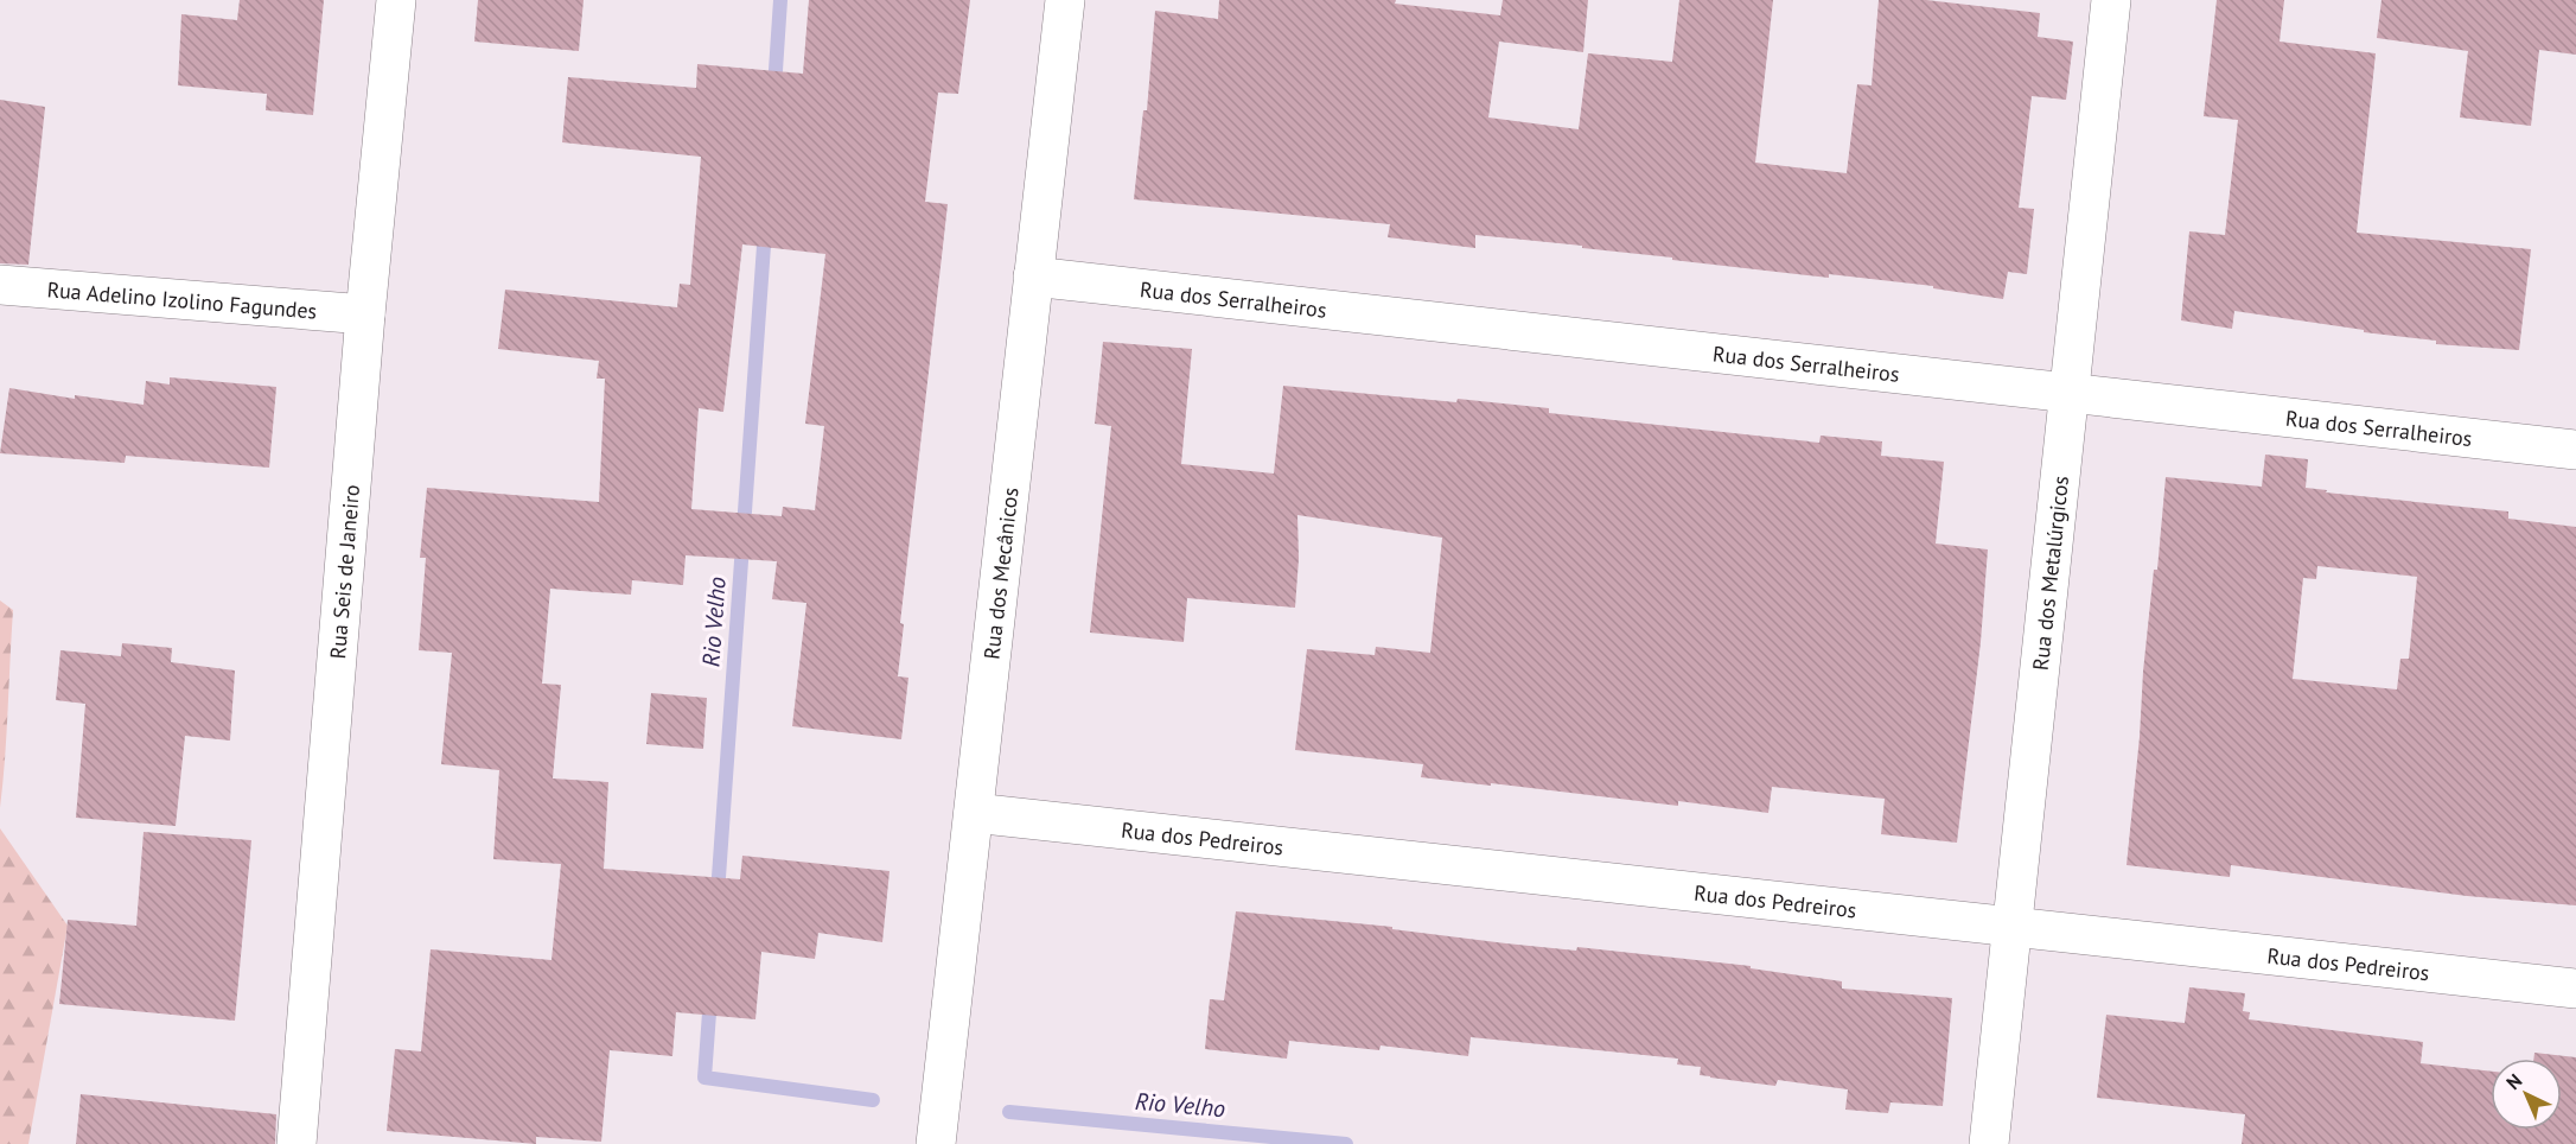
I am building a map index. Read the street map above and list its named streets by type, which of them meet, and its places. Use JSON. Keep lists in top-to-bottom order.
{
  "streets": {
    "street": [
      "Rua Adelino Izolino Fagundes",
      "Rua dos Serralheiros",
      "Rua Seis de Janeiro",
      "Rua dos Mecânicos",
      "Rua dos Metalúrgicos",
      "Rua dos Pedreiros"
    ]
  },
  "crossings": [
    ["Rua Adelino Izolino Fagundes", "Rua Seis de Janeiro"],
    ["Rua dos Serralheiros", "Rua dos Mecânicos"],
    ["Rua dos Serralheiros", "Rua dos Metalúrgicos"],
    ["Rua dos Mecânicos", "Rua dos Pedreiros"],
    ["Rua dos Metalúrgicos", "Rua dos Pedreiros"]
  ],
  "water": ["Rio Velho"],
  "north": "top left"
}
